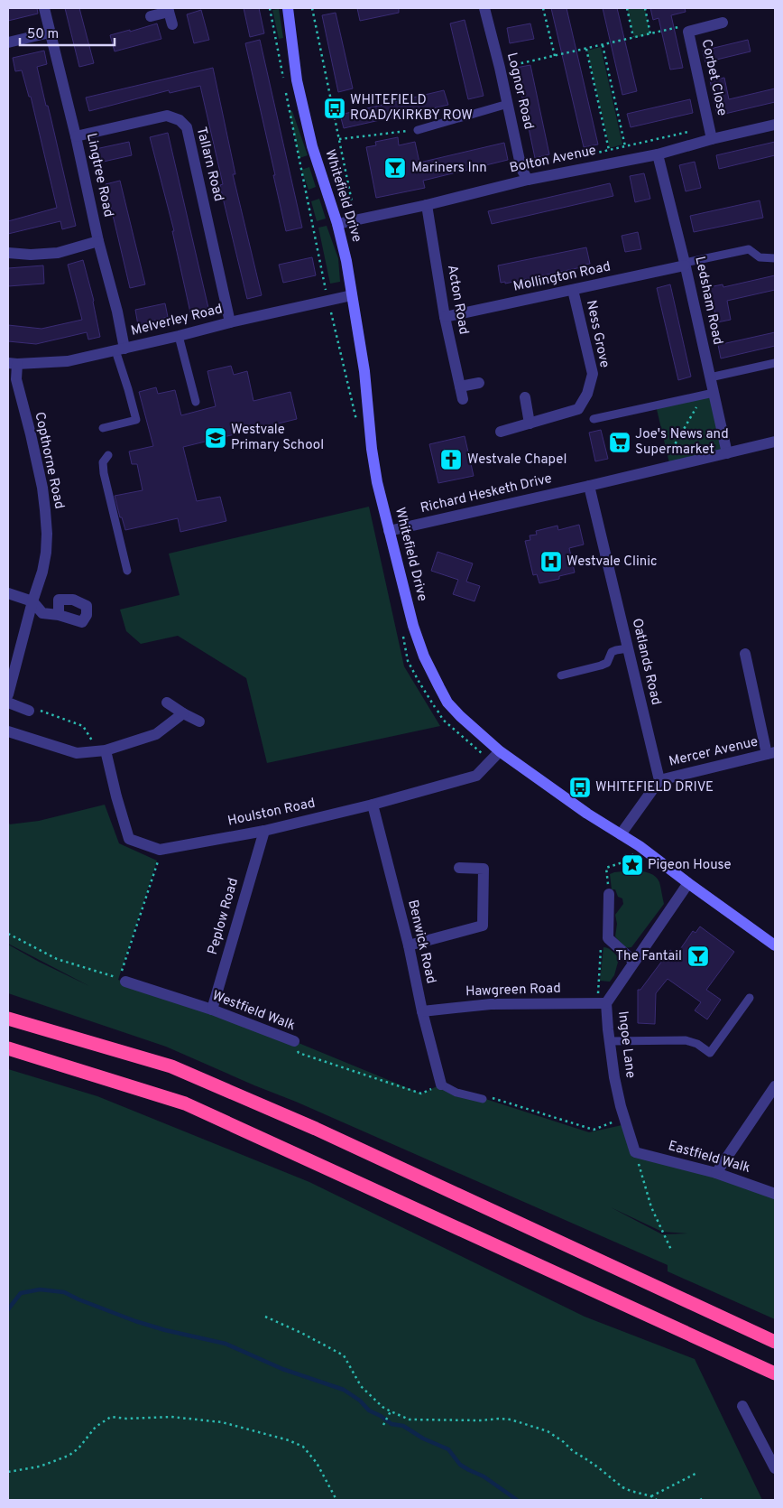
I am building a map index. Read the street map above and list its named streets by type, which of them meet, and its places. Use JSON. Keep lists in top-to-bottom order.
{
  "streets": {
    "main road": ["Whitefield Drive"],
    "street": [
      "Corbet Close",
      "Lognor Road",
      "Bolton Avenue",
      "Tallarn Road",
      "Lingtree Road",
      "Mollington Road",
      "Acton Road",
      "Ledsham Road",
      "Melverley Road",
      "Ness Grove",
      "Copthorne Road",
      "Richard Hesketh Drive",
      "Oatlands Road",
      "Mercer Avenue",
      "Houlston Road",
      "Peplow Road",
      "Benwick Road",
      "Hawgreen Road",
      "Westfield Walk",
      "Ingoe Lane",
      "Eastfield Walk"
    ]
  },
  "crossings": [
    ["Corbet Close", "Bolton Avenue"],
    ["Lognor Road", "Bolton Avenue"],
    ["Bolton Avenue", "Whitefield Drive"],
    ["Bolton Avenue", "Acton Road"],
    ["Bolton Avenue", "Ledsham Road"],
    ["Tallarn Road", "Lingtree Road"],
    ["Tallarn Road", "Melverley Road"],
    ["Lingtree Road", "Melverley Road"],
    ["Whitefield Drive", "Melverley Road"],
    ["Whitefield Drive", "Richard Hesketh Drive"],
    ["Whitefield Drive", "Houlston Road"],
    ["Whitefield Drive", "Ingoe Lane"],
    ["Mollington Road", "Acton Road"],
    ["Mollington Road", "Ledsham Road"],
    ["Mollington Road", "Ness Grove"],
    ["Ledsham Road", "Richard Hesketh Drive"],
    ["Melverley Road", "Copthorne Road"],
    ["Richard Hesketh Drive", "Oatlands Road"],
    ["Oatlands Road", "Mercer Avenue"],
    ["Houlston Road", "Peplow Road"],
    ["Houlston Road", "Benwick Road"],
    ["Peplow Road", "Westfield Walk"],
    ["Benwick Road", "Hawgreen Road"],
    ["Benwick Road", "Westfield Walk"],
    ["Hawgreen Road", "Ingoe Lane"],
    ["Ingoe Lane", "Eastfield Walk"]
  ],
  "places": {
    "bus stop": ["WHITEFIELD ROAD/KIRKBY ROW", "WHITEFIELD DRIVE"],
    "bar": ["Mariners Inn", "The Fantail"],
    "school or university": ["Westvale Primary School"],
    "supermarket": ["Joe's News and Supermarket"],
    "church": ["Westvale Chapel"],
    "hospital": ["Westvale Clinic"],
    "place": ["Pigeon House"]
  },
  "scale_bar": "50 m"
}
